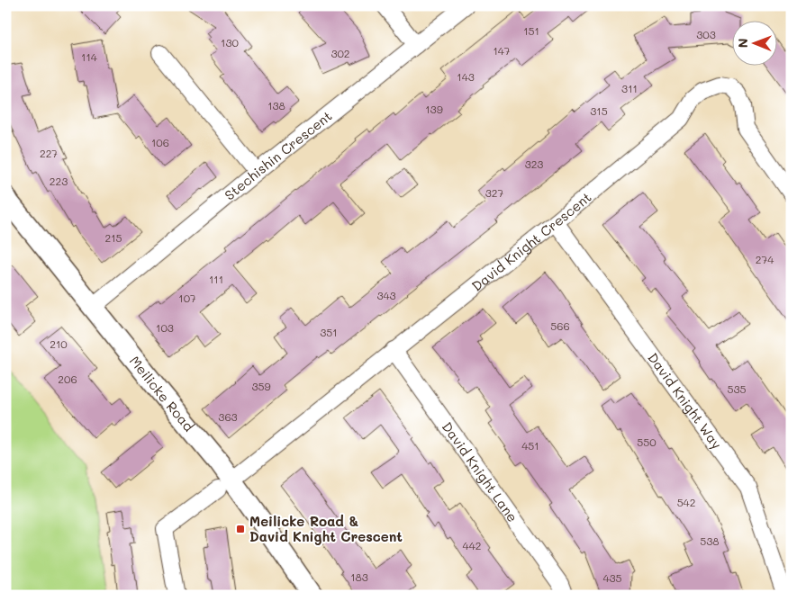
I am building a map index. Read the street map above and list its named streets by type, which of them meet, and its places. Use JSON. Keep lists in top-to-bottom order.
{
  "streets": {
    "street": [
      "Stechishin Crescent",
      "David Knight Crescent",
      "Meilicke Road",
      "David Knight Way",
      "David Knight Lane"
    ]
  },
  "crossings": [
    ["Stechishin Crescent", "Meilicke Road"],
    ["David Knight Crescent", "Meilicke Road"],
    ["David Knight Crescent", "David Knight Way"],
    ["David Knight Crescent", "David Knight Lane"]
  ],
  "places": {
    "transit": ["Meilicke Road & David Knight Crescent"]
  },
  "house_numbers": [
    "151",
    "303",
    "130",
    "147",
    "302",
    "114",
    "143",
    "311",
    "138",
    "139",
    "315",
    "106",
    "227",
    "323",
    "223",
    "327",
    "215",
    "274",
    "111",
    "343",
    "107",
    "566",
    "103",
    "351",
    "210",
    "206",
    "359",
    "535",
    "363",
    "550",
    "451",
    "542",
    "538",
    "442",
    "183",
    "435"
  ],
  "north": "left"
}
